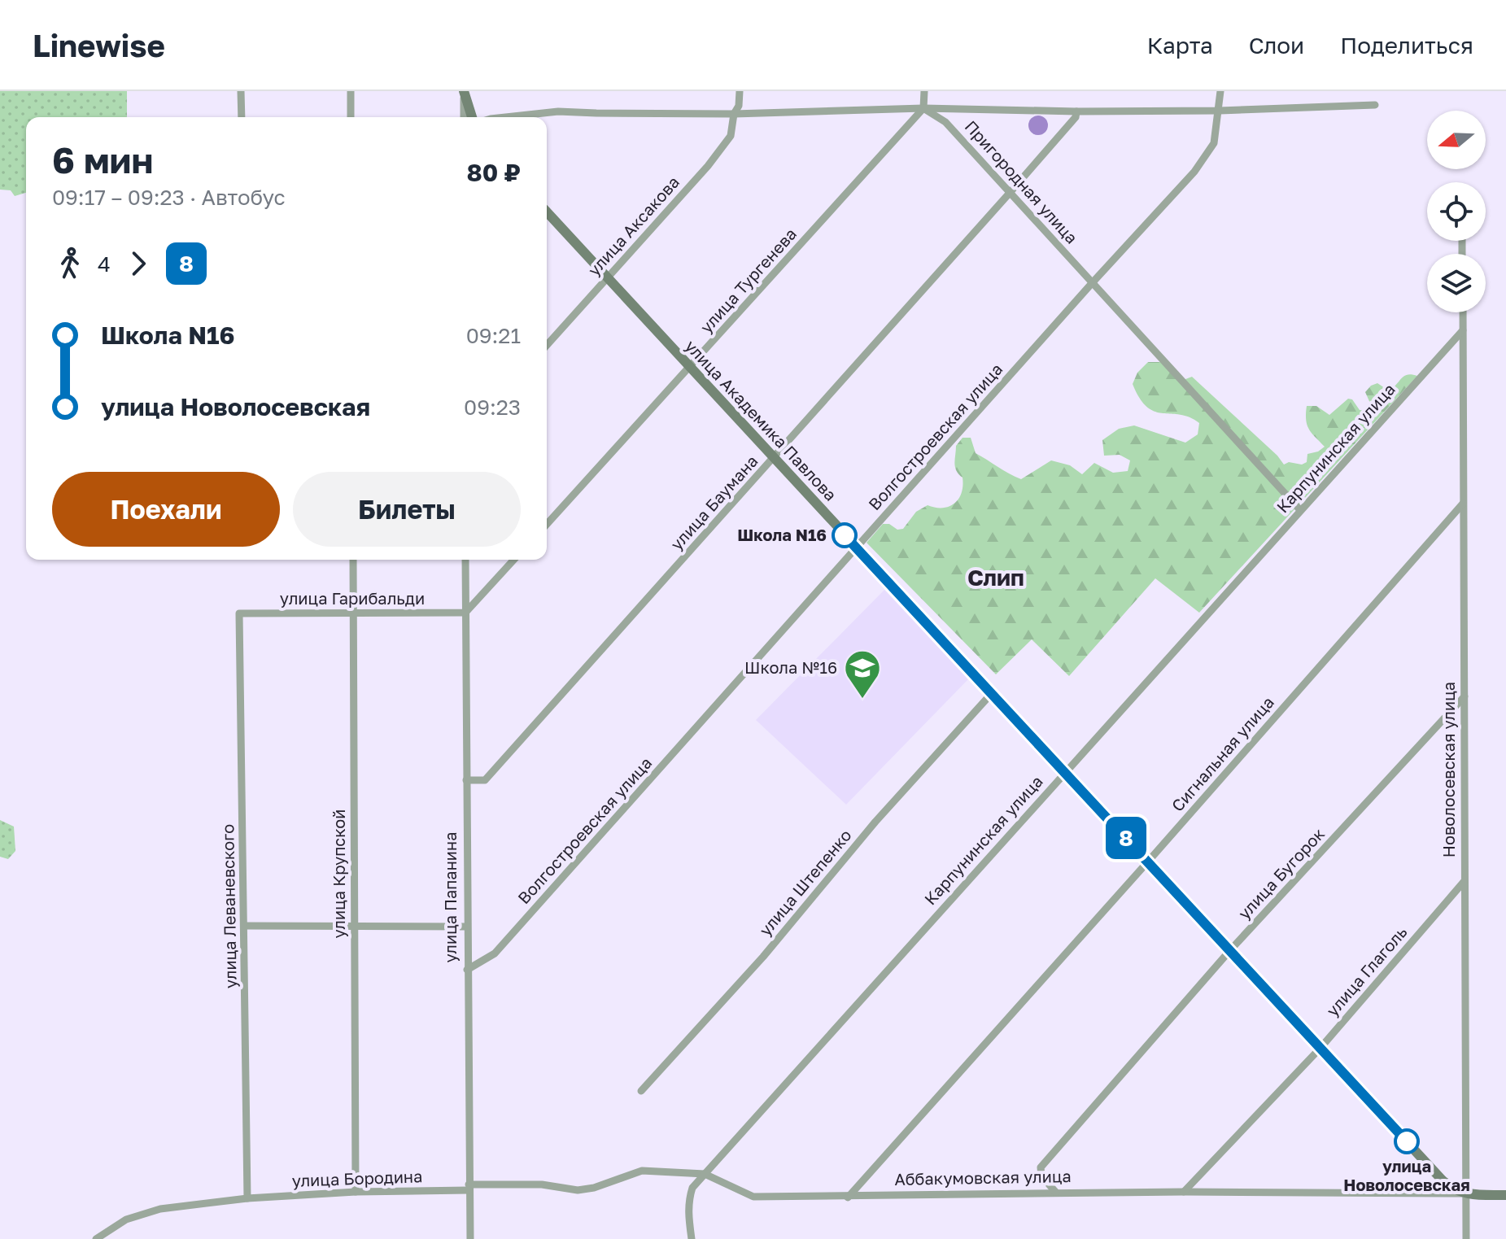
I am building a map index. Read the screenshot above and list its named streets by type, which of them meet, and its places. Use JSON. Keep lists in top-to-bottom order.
{
  "streets": {
    "street": [
      "Пригородная улица",
      "улица Аксакова",
      "улица Тургенева",
      "улица Академика Павлова",
      "Волгостроевская улица",
      "Карпунинская улица",
      "улица Баумана",
      "улица Гарибальди",
      "Сигнальная улица",
      "Новолосевская улица",
      "улица Крупской",
      "улица Бугорок",
      "улица Штепенко",
      "улица Папанина",
      "улица Леваневского",
      "улица Глаголь",
      "Аббакумовская улица",
      "улица Бородина"
    ]
  },
  "crossings": [
    ["Пригородная улица", "улица Тургенева"],
    ["Пригородная улица", "Волгостроевская улица"],
    ["Пригородная улица", "Карпунинская улица"],
    ["Пригородная улица", "улица Баумана"],
    ["улица Аксакова", "улица Академика Павлова"],
    ["улица Тургенева", "улица Академика Павлова"],
    ["улица Академика Павлова", "Волгостроевская улица"],
    ["улица Академика Павлова", "Карпунинская улица"],
    ["улица Академика Павлова", "улица Баумана"],
    ["улица Академика Павлова", "Сигнальная улица"],
    ["улица Академика Павлова", "Новолосевская улица"],
    ["улица Академика Павлова", "улица Бугорок"],
    ["улица Академика Павлова", "улица Штепенко"],
    ["улица Академика Павлова", "улица Глаголь"],
    ["улица Академика Павлова", "Аббакумовская улица"],
    ["Волгостроевская улица", "улица Папанина"],
    ["Карпунинская улица", "Новолосевская улица"],
    ["Карпунинская улица", "Аббакумовская улица"],
    ["улица Баумана", "улица Папанина"],
    ["улица Гарибальди", "улица Крупской"],
    ["улица Гарибальди", "улица Папанина"],
    ["улица Гарибальди", "улица Леваневского"],
    ["Сигнальная улица", "Новолосевская улица"],
    ["Сигнальная улица", "Аббакумовская улица"],
    ["Новолосевская улица", "улица Бугорок"],
    ["Новолосевская улица", "улица Глаголь"],
    ["Новолосевская улица", "Аббакумовская улица"],
    ["улица Крупской", "улица Бородина"],
    ["улица Бугорок", "Аббакумовская улица"],
    ["улица Папанина", "Аббакумовская улица"],
    ["улица Папанина", "улица Бородина"],
    ["улица Леваневского", "улица Бородина"],
    ["улица Глаголь", "Аббакумовская улица"],
    ["Аббакумовская улица", "улица Бородина"]
  ],
  "districts": ["Слип"],
  "places": {
    "other": ["Школа N16", "улица Новолосевская"],
    "school or university": ["Школа №16"]
  },
  "lines": ["bus line 8"],
  "north": "left",
  "page": {
    "header": "Linewise",
    "nav": ["Карта", "Слои", "Поделиться"],
    "on_map": "8",
    "heading": ["6 мин", "09:17 – 09:23 · Автобус", "80 ₽"],
    "legs": ["4", "8"],
    "list": [
      {
        "name": "Школа N16",
        "value": "09:21"
      },
      {
        "name": "улица Новолосевская",
        "value": "09:23"
      }
    ],
    "buttons": ["Поехали", "Билеты"]
  }
}
